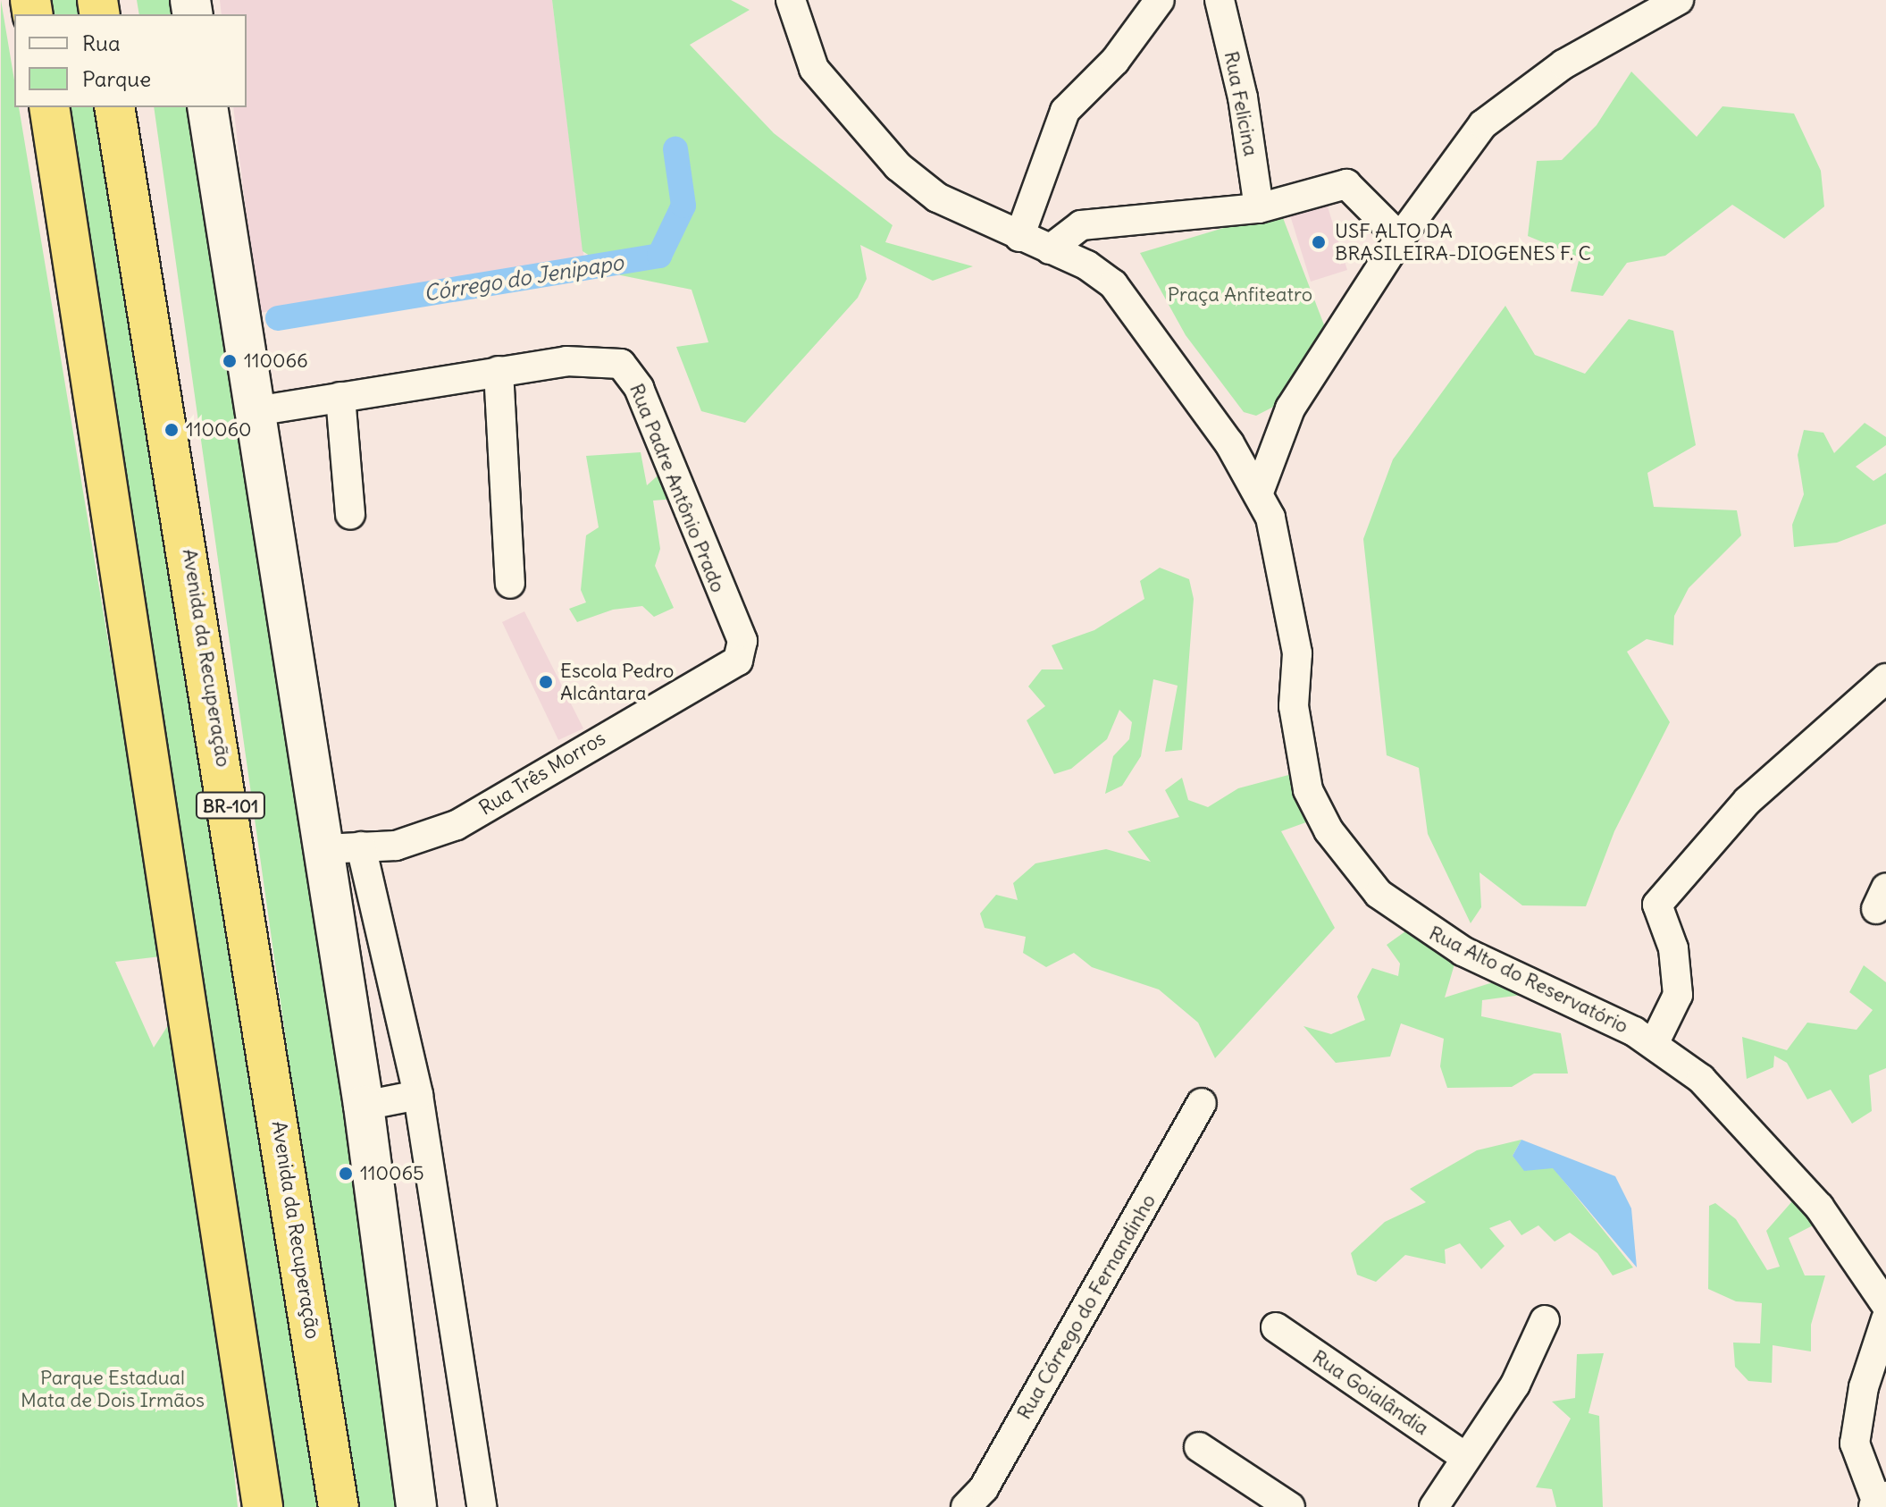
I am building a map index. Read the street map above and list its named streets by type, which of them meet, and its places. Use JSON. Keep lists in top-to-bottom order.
{
  "streets": {
    "highway": ["Avenida da Recuperação", "BR-101"],
    "street": [
      "Rua Felicina",
      "Rua Padre Antônio Prado",
      "Rua Três Morros",
      "Rua Alto do Reservatório",
      "Rua Córrego do Fernandinho",
      "Rua Goialândia"
    ]
  },
  "crossings": [
    ["Rua Padre Antônio Prado", "Rua Três Morros"]
  ],
  "water": ["Córrego do Jenipapo"],
  "parks": ["Praça Anfiteatro", "Parque Estadual Mata de Dois Irmãos"],
  "places": [
    "USF ALTO DA BRASILEIRA-DIOGENES F. C",
    "110066",
    "110060",
    "Escola Pedro Alcântara",
    "110065"
  ],
  "legend": ["Rua", "Parque"]
}
